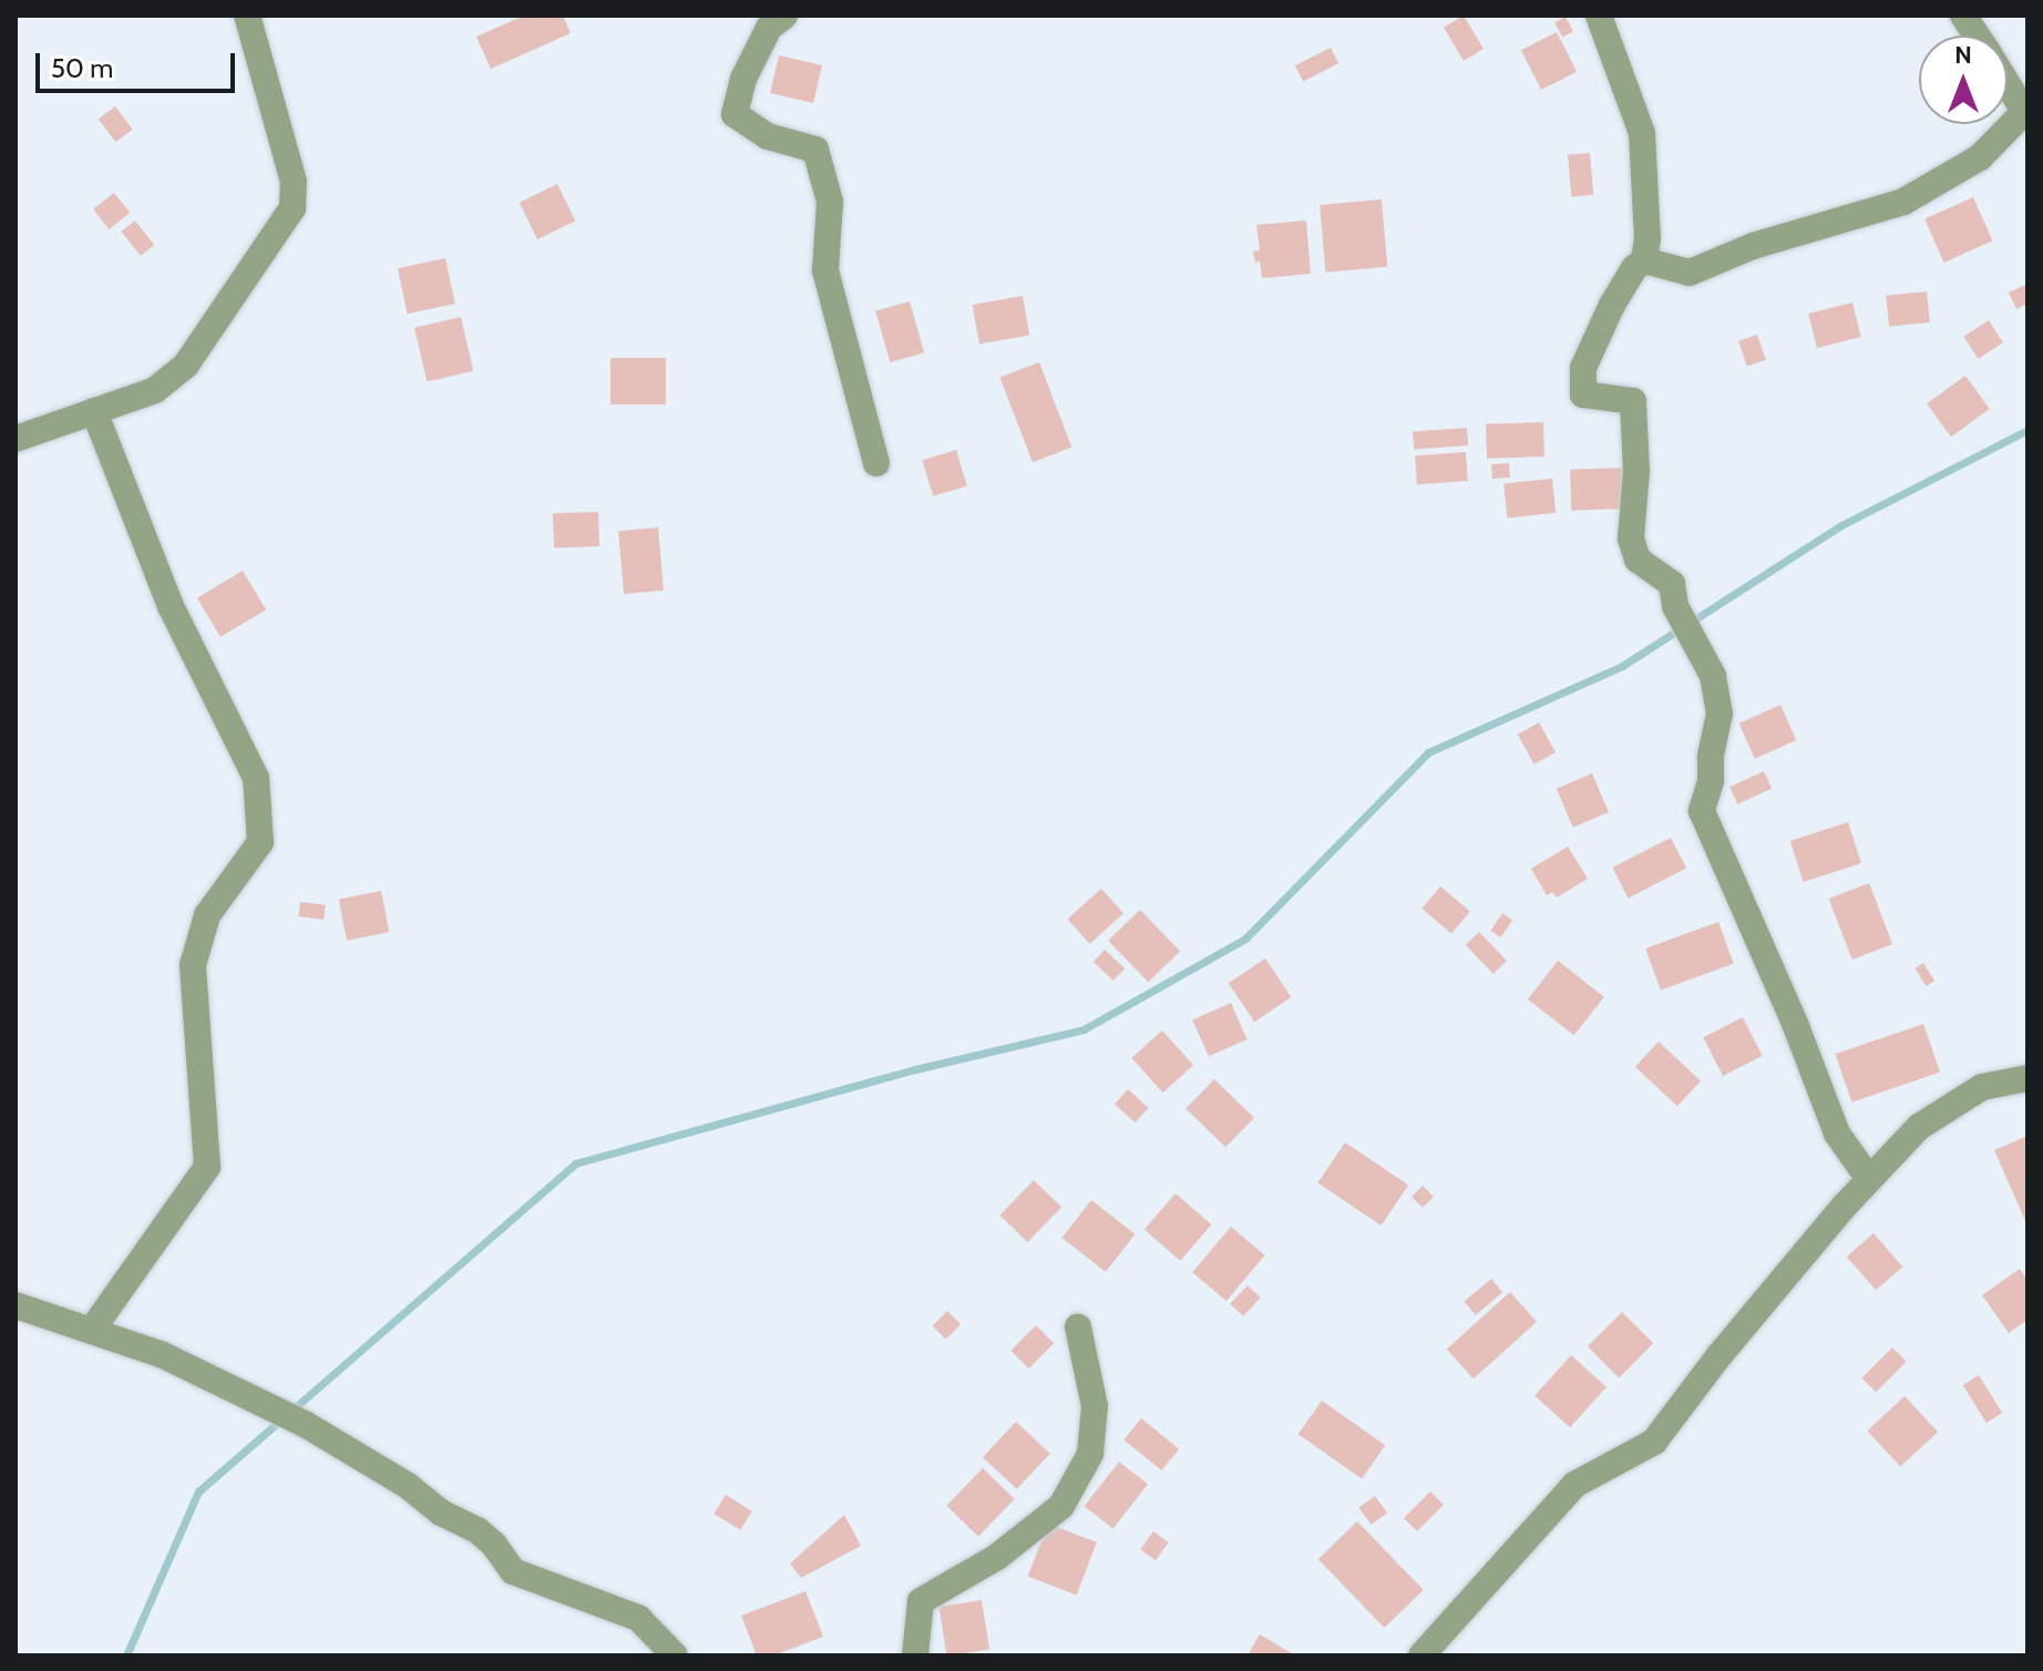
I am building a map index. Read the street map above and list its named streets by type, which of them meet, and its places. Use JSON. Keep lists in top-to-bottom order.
{
  "scale_bar": "50 m",
  "north": "top"
}
